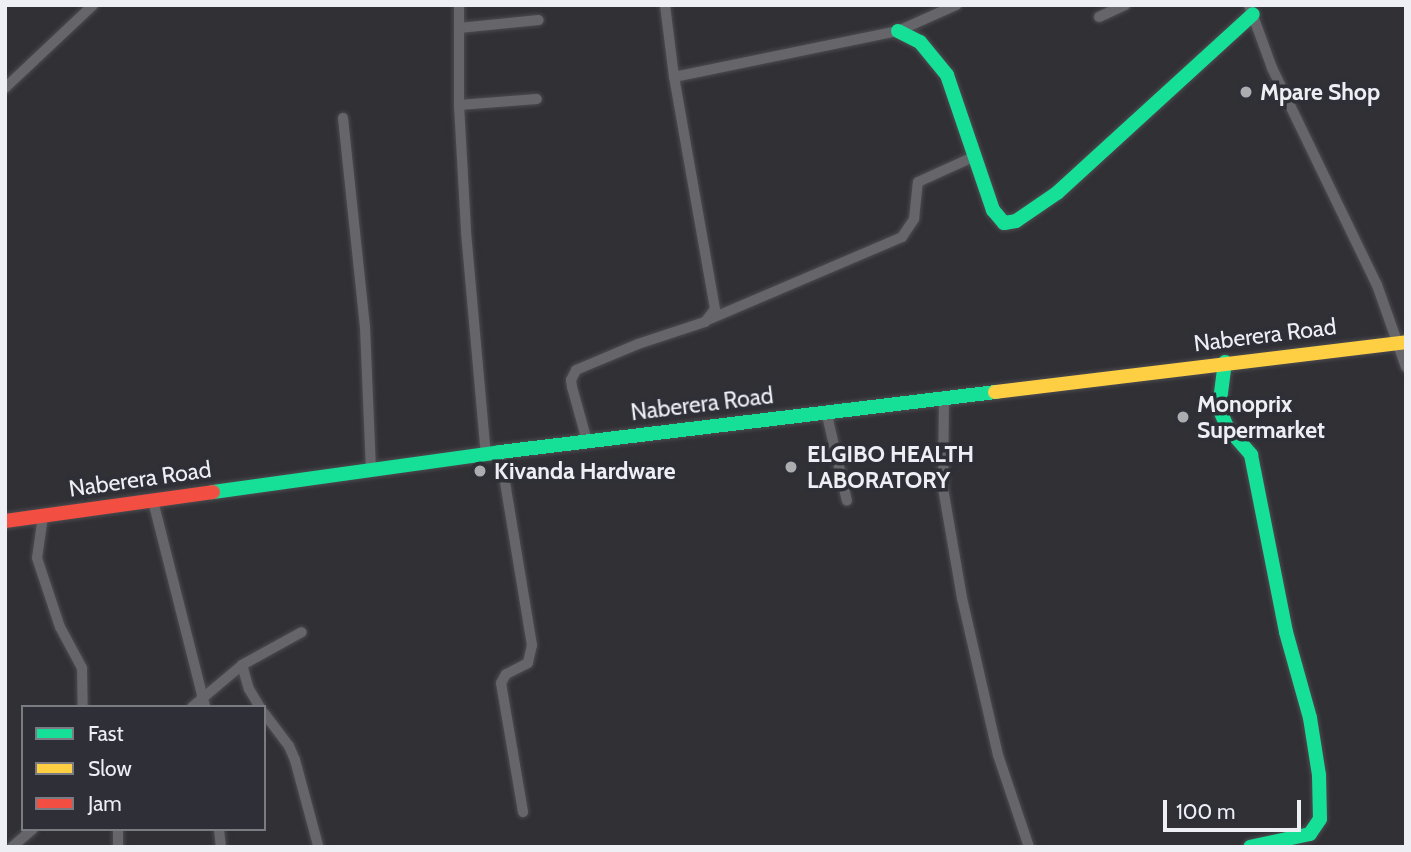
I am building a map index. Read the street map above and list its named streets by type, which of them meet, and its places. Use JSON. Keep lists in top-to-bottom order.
{
  "streets": {
    "street": ["Naberera Road"]
  },
  "places": [
    "Mpare Shop",
    "Monoprix Supermarket",
    "ELGIBO HEALTH LABORATORY",
    "Kivanda Hardware"
  ],
  "legend": ["Fast", "Slow", "Jam"],
  "scale_bar": "100 m"
}
